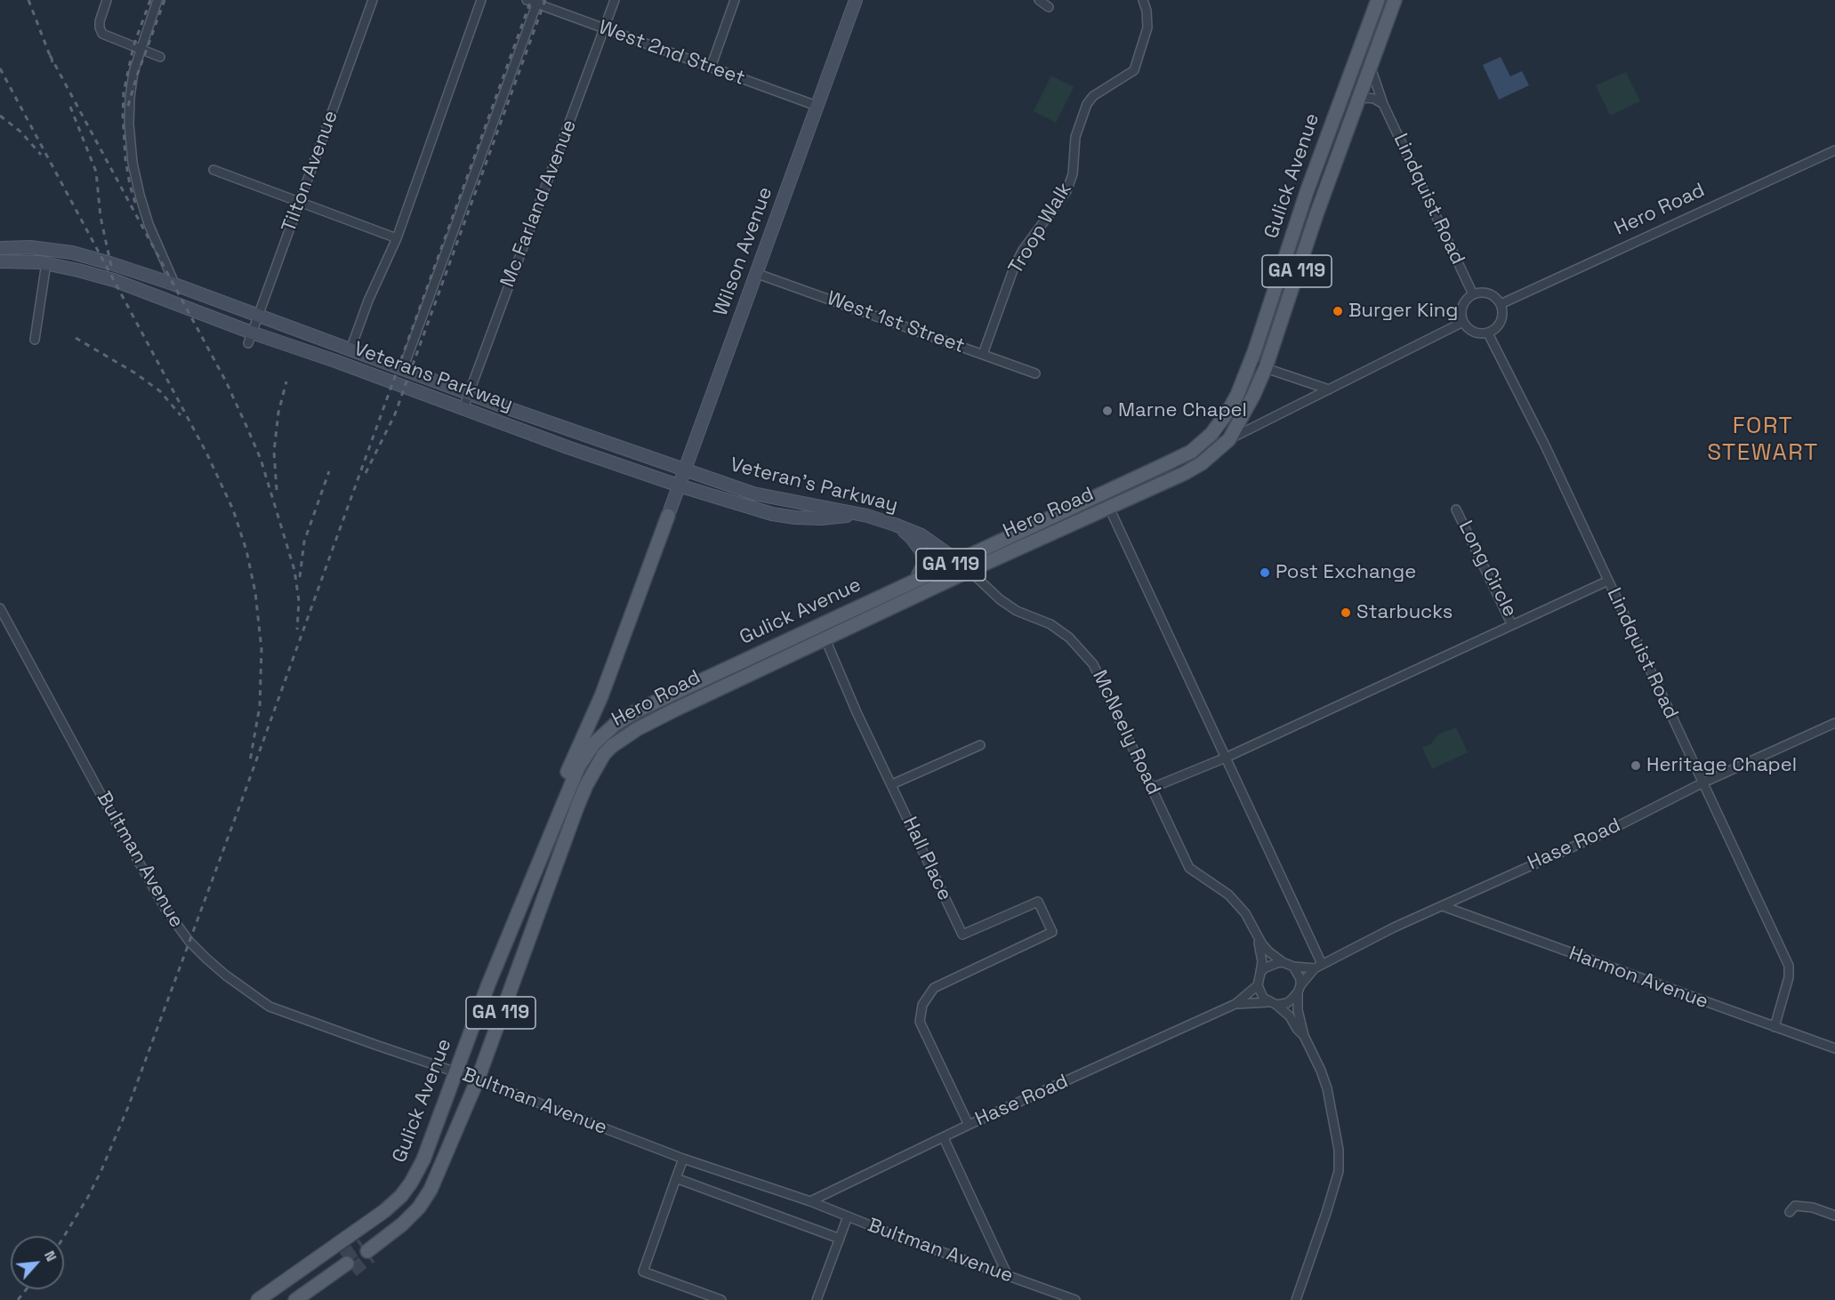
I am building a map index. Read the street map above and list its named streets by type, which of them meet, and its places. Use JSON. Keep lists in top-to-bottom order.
{
  "streets": {
    "main road": [
      "Gulick Avenue",
      "Hero Road",
      "Wilson Avenue",
      "GA 119",
      "Veterans Parkway",
      "Veteran's Parkway"
    ],
    "street": [
      "West 2nd Street",
      "Tilton Avenue",
      "Lindquist Road",
      "Mc Farland Avenue",
      "Troop Walk",
      "West 1st Street",
      "Long Circle",
      "McNeely Road",
      "Hase Road",
      "Hall Place",
      "Bultman Avenue",
      "Harmon Avenue"
    ]
  },
  "crossings": [
    ["West 2nd Street", "Mc Farland Avenue"],
    ["West 2nd Street", "Wilson Avenue"],
    ["Tilton Avenue", "Veterans Parkway"],
    ["Gulick Avenue", "Lindquist Road"],
    ["Gulick Avenue", "Hero Road"],
    ["Gulick Avenue", "Veteran's Parkway"],
    ["Gulick Avenue", "McNeely Road"],
    ["Gulick Avenue", "Bultman Avenue"],
    ["Lindquist Road", "Hero Road"],
    ["Lindquist Road", "Long Circle"],
    ["Lindquist Road", "Hase Road"],
    ["Lindquist Road", "Harmon Avenue"],
    ["Mc Farland Avenue", "Veterans Parkway"],
    ["Hero Road", "GA 119"],
    ["Hero Road", "McNeely Road"],
    ["Hero Road", "Hall Place"],
    ["Hero Road", "Bultman Avenue"],
    ["Troop Walk", "West 1st Street"],
    ["Wilson Avenue", "West 1st Street"],
    ["Wilson Avenue", "Veterans Parkway"],
    ["Wilson Avenue", "Veteran's Parkway"],
    ["GA 119", "Bultman Avenue"],
    ["Veterans Parkway", "Veteran's Parkway"],
    ["Veteran's Parkway", "McNeely Road"],
    ["Hase Road", "Hall Place"],
    ["Hase Road", "Bultman Avenue"],
    ["Hase Road", "Harmon Avenue"]
  ],
  "districts": ["FORT STEWART"],
  "places": [
    "Burger King",
    "Marne Chapel",
    "Post Exchange",
    "Starbucks",
    "Heritage Chapel"
  ],
  "north": "top right"
}
